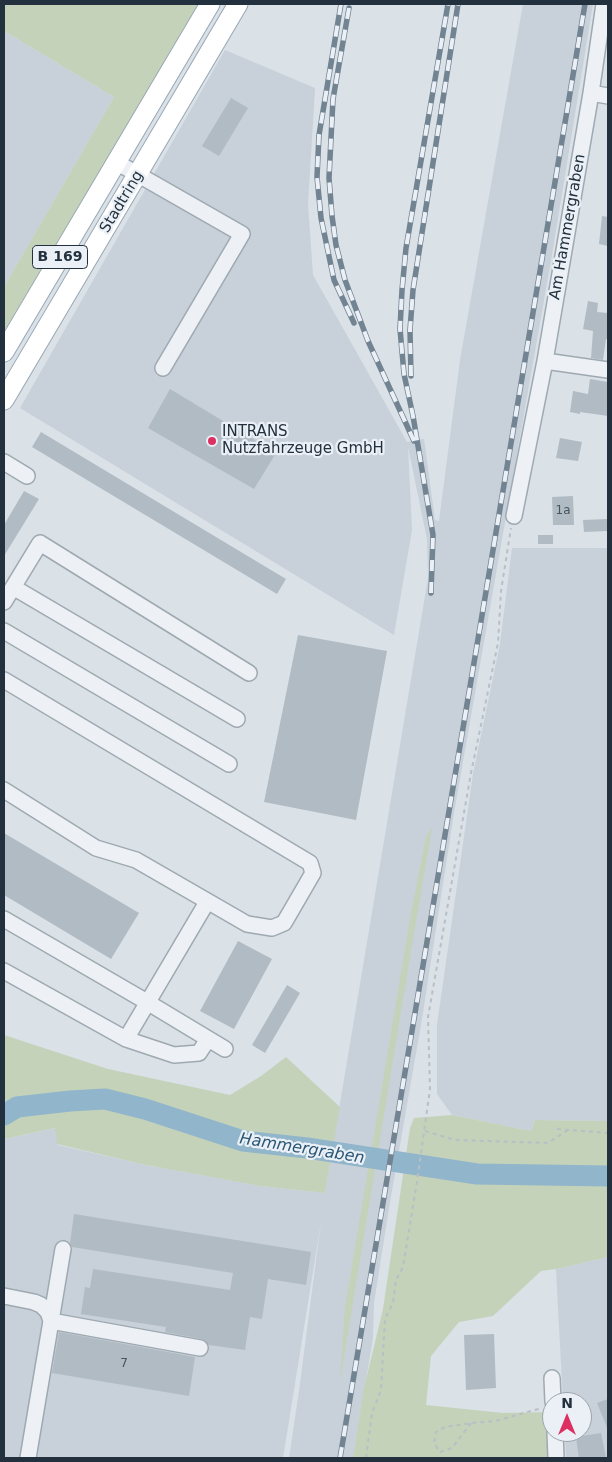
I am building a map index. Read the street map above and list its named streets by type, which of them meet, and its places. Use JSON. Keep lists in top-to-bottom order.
{
  "streets": {
    "main road": ["Stadtring", "B 169"],
    "street": ["Am Hammergraben"]
  },
  "water": ["Hammergraben"],
  "places": ["INTRANS Nutzfahrzeuge GmbH"],
  "house_numbers": ["1a", "7"],
  "north": "top"
}
